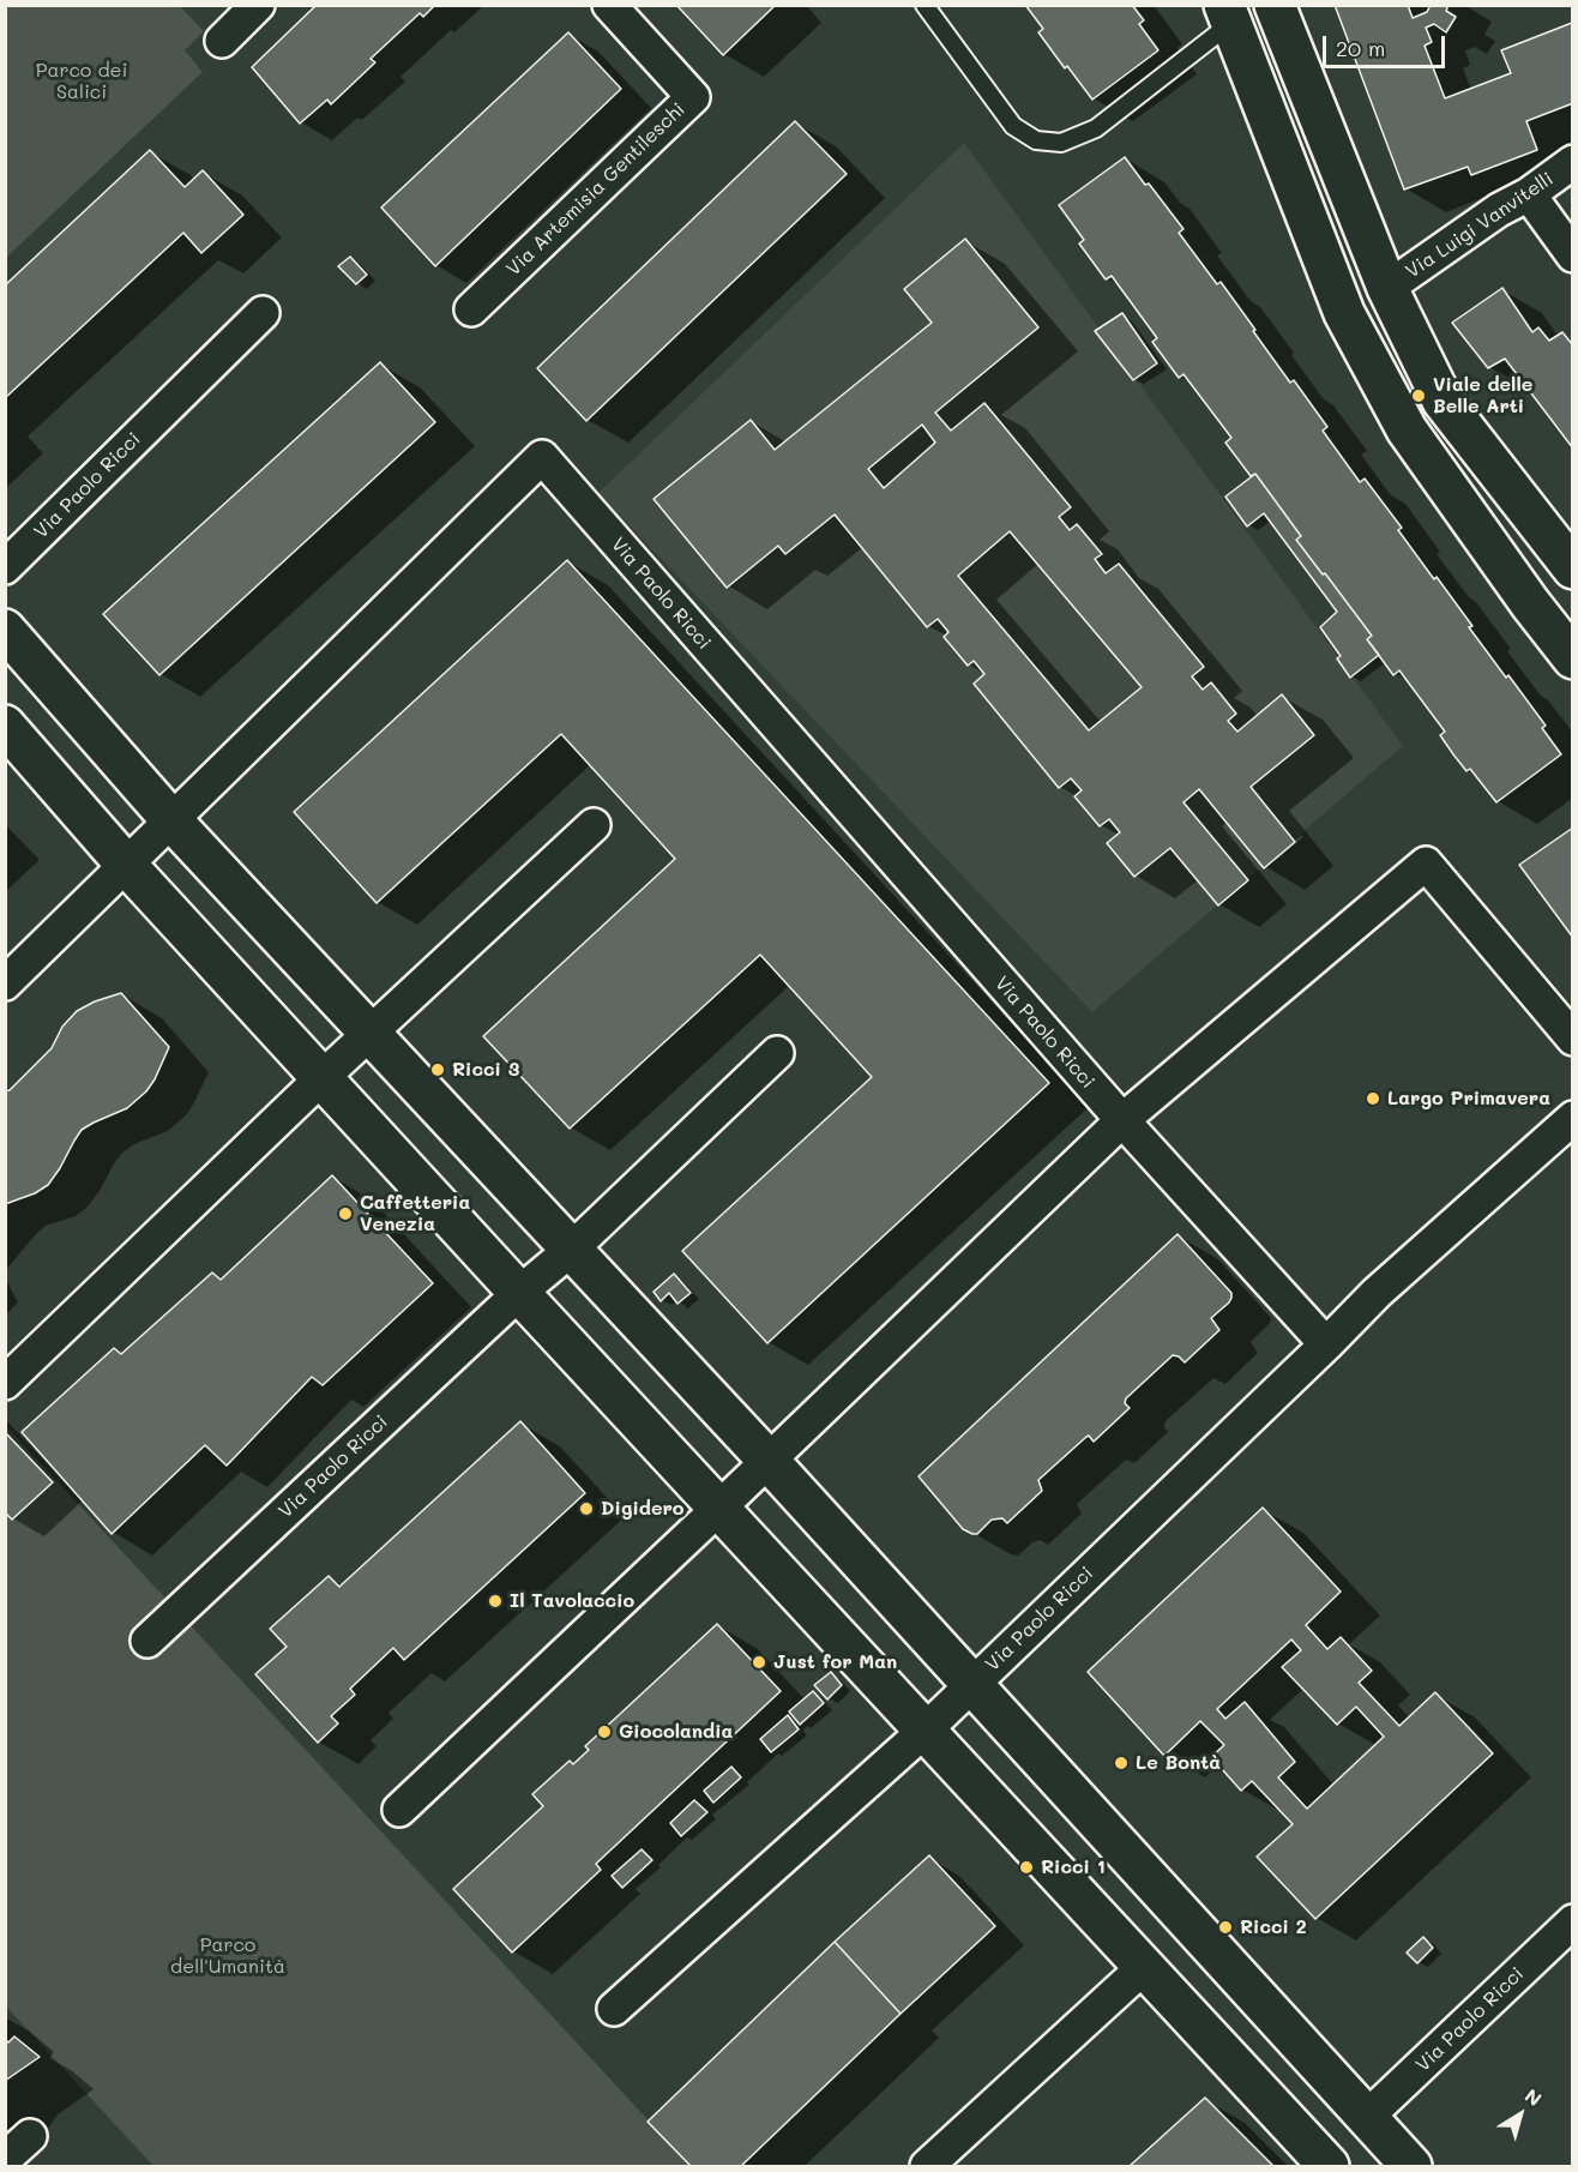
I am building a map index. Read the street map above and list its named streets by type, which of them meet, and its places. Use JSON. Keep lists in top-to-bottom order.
{
  "streets": {
    "street": ["Via Artemisia Gentileschi", "Via Luigi Vanvitelli", "Via Paolo Ricci"]
  },
  "parks": ["Parco dei Salici", "Parco dell'Umanità"],
  "places": [
    "Viale delle Belle Arti",
    "Ricci 3",
    "Largo Primavera",
    "Caffetteria Venezia",
    "Digidero",
    "Il Tavolaccio",
    "Just for Man",
    "Giocolandia",
    "Le Bontà",
    "Ricci 1",
    "Ricci 2"
  ],
  "scale_bar": "20 m",
  "north": "top right"
}
